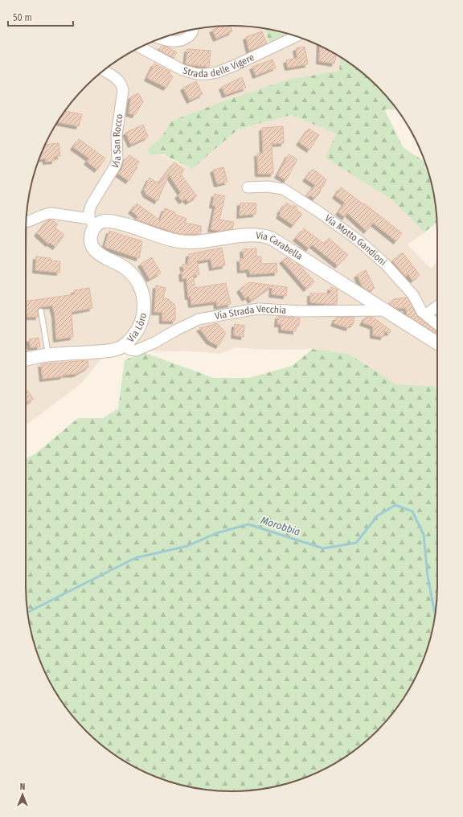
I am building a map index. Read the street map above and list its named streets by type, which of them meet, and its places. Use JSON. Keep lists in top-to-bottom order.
{
  "streets": {
    "street": [
      "Strada delle Vigere",
      "Via San Rocco",
      "Via Motto Gandioni",
      "Via Carabella",
      "Via Strada Vecchia",
      "Via Lôro"
    ]
  },
  "crossings": [
    ["Via San Rocco", "Via Carabella"],
    ["Via San Rocco", "Via Lôro"],
    ["Via Carabella", "Via Strada Vecchia"],
    ["Via Carabella", "Via Lôro"],
    ["Via Strada Vecchia", "Via Lôro"]
  ],
  "water": ["Morobbia"],
  "scale_bar": "50 m",
  "north": "top"
}
